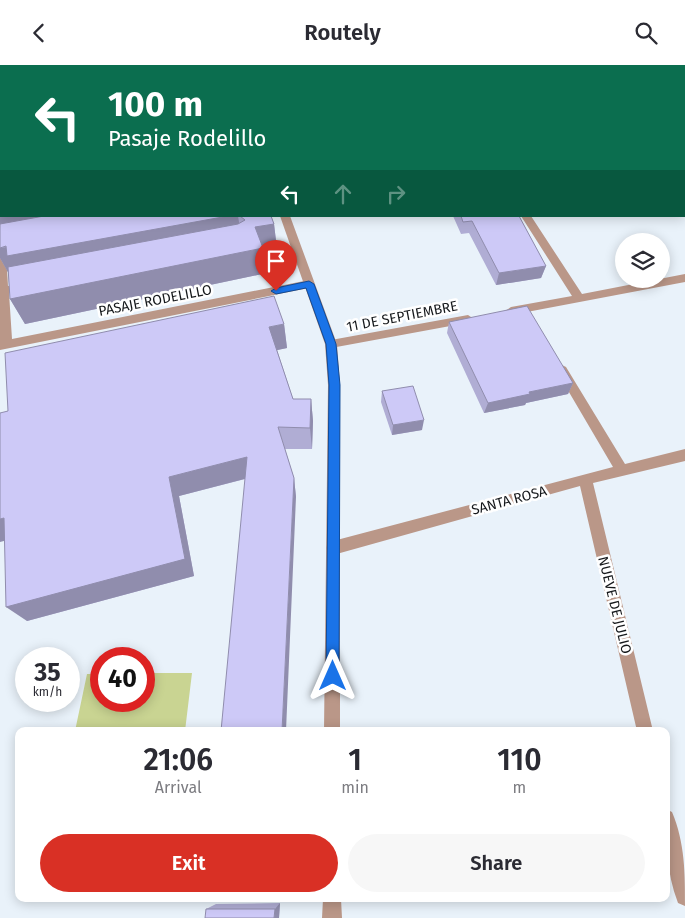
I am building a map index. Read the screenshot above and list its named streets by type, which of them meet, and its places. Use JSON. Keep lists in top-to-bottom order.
{
  "streets": {
    "street": [
      "PASAJE RODELILLO",
      "11 DE SEPTIEMBRE",
      "SANTA ROSA",
      "NUEVE DE JULIO"
    ]
  },
  "crossings": [
    ["SANTA ROSA", "NUEVE DE JULIO"]
  ],
  "page": {
    "header": "Routely",
    "turn": ["100 m", "Pasaje Rodelillo"],
    "speed": "35 km/h",
    "limit": "40",
    "eta": [
      "21:06",
      "Arrival",
      "1",
      "min",
      "110",
      "m"
    ],
    "buttons": ["Exit", "Share"]
  }
}
